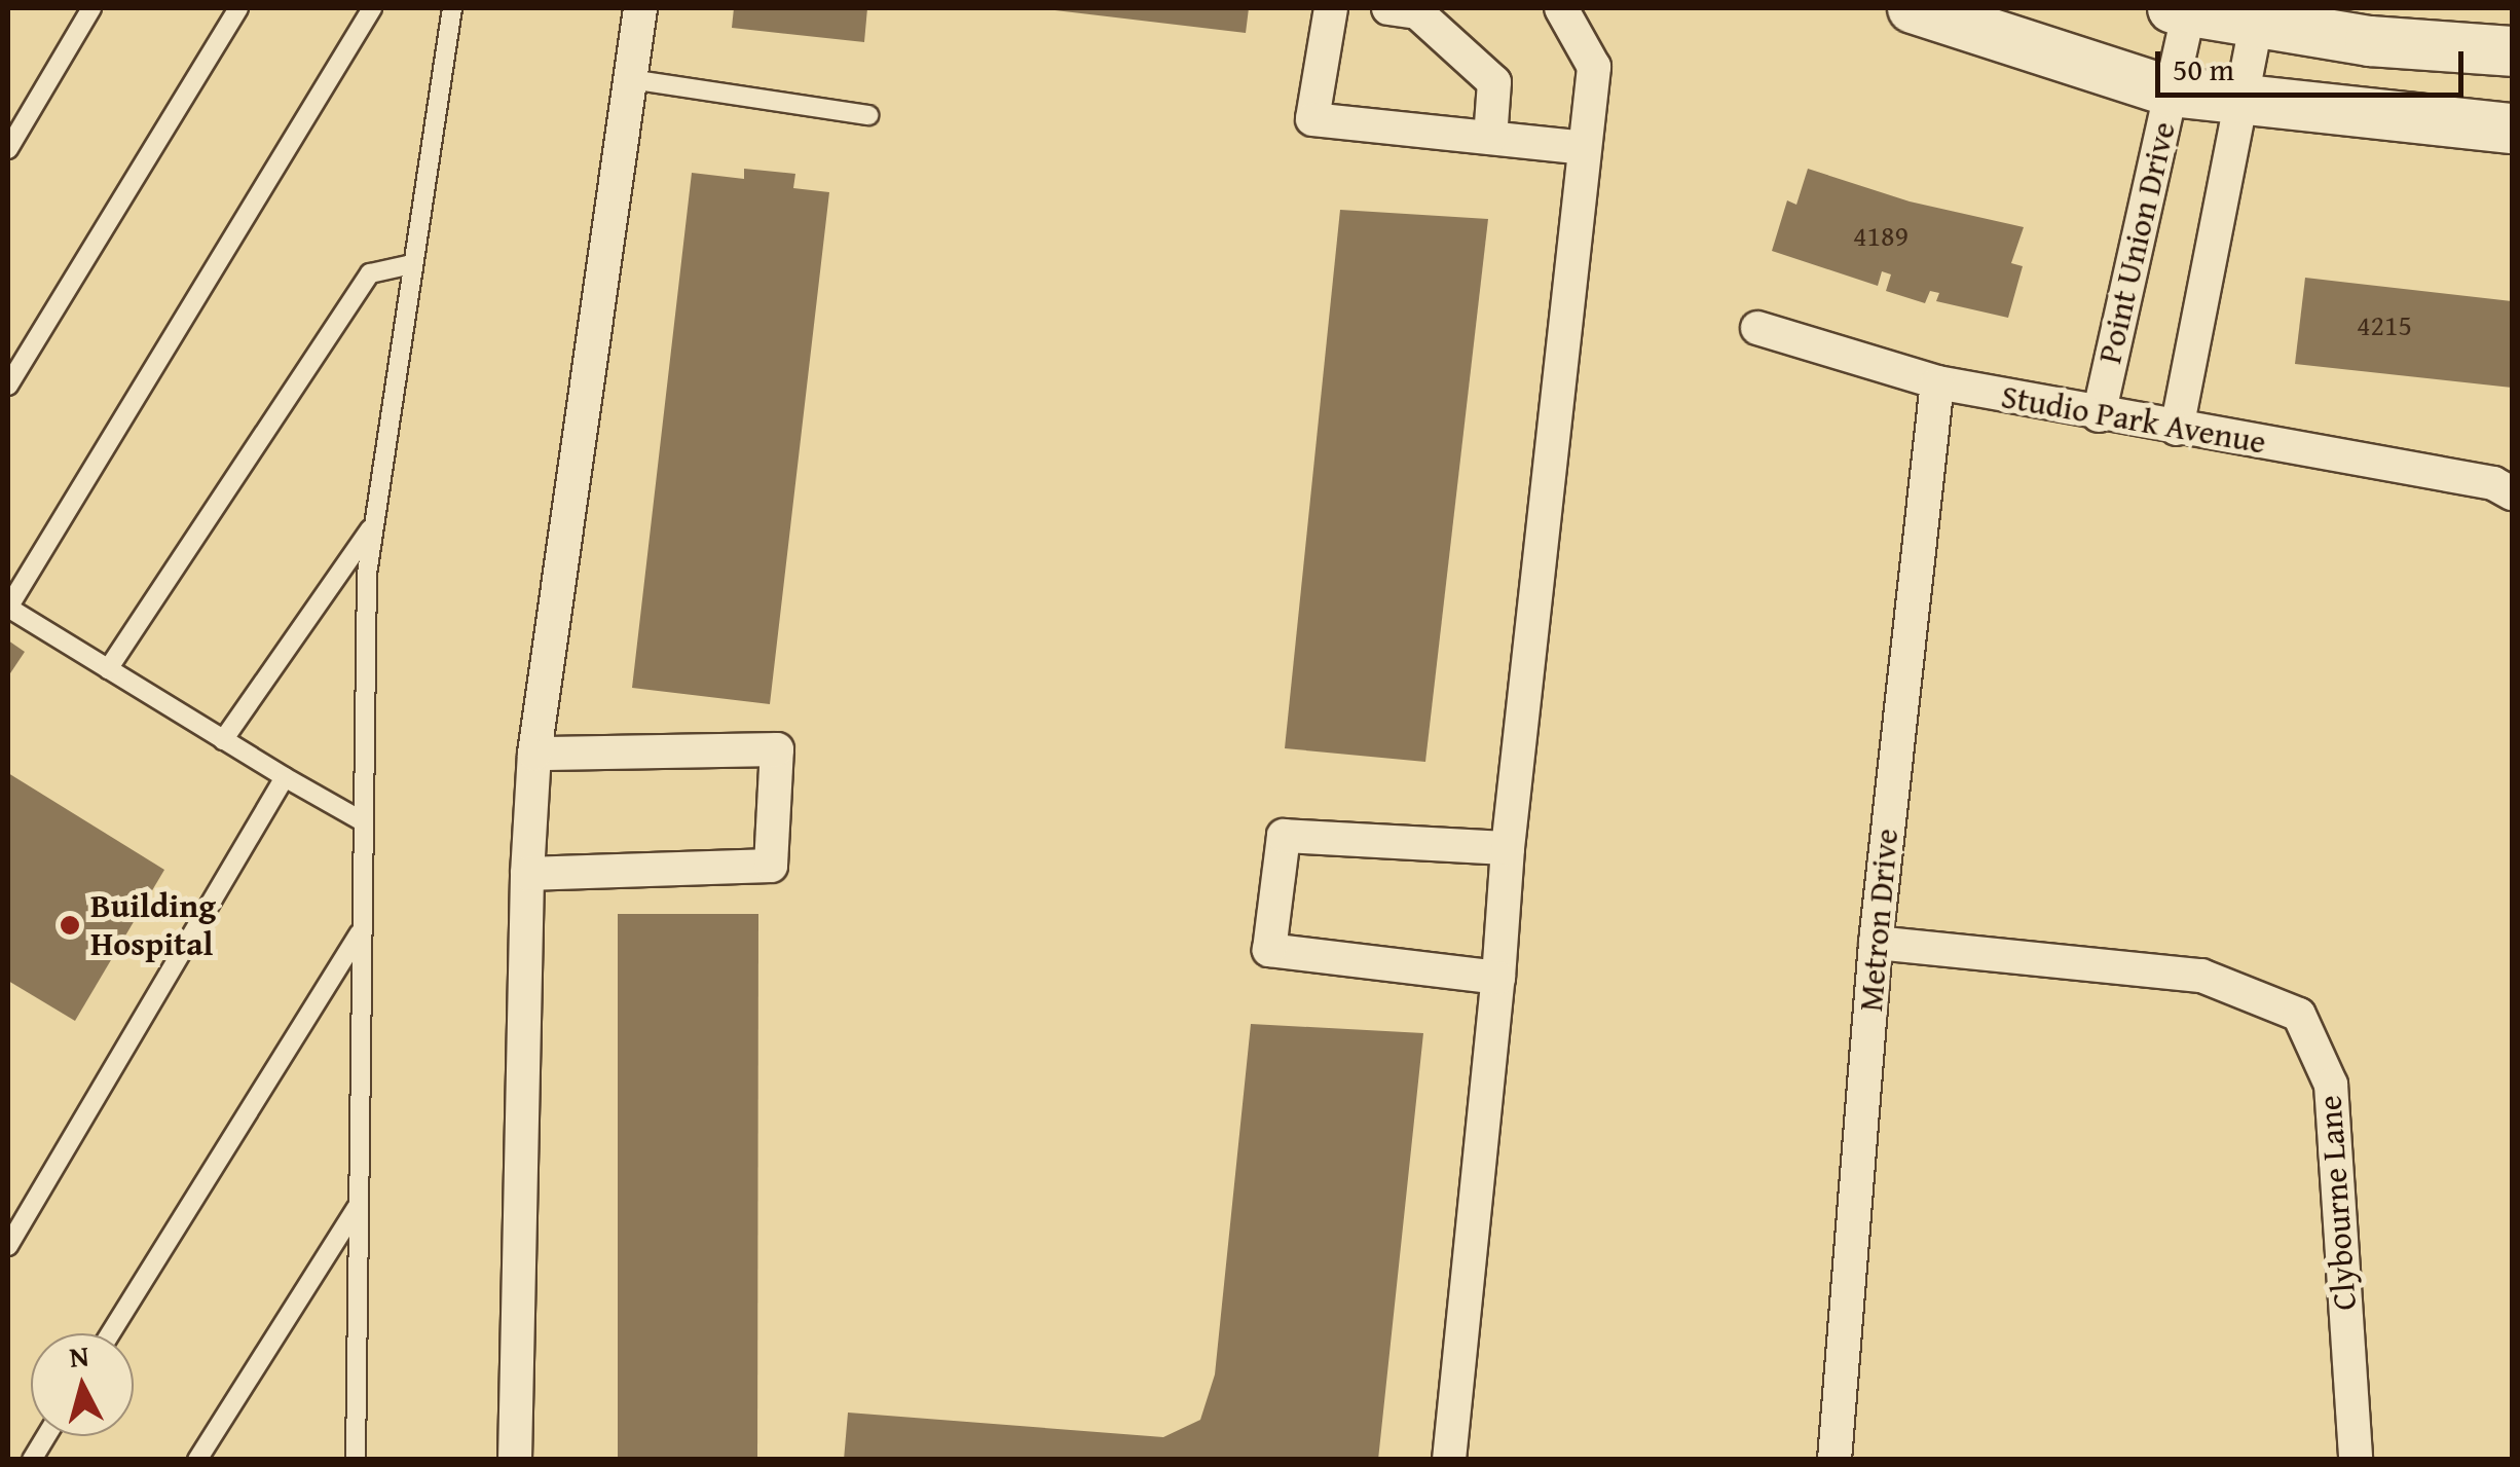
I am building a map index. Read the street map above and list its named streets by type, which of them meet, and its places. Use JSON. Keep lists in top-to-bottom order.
{
  "streets": {
    "street": [
      "Point Union Drive",
      "Studio Park Avenue",
      "Metron Drive",
      "Clybourne Lane"
    ]
  },
  "crossings": [
    ["Point Union Drive", "Studio Park Avenue"],
    ["Studio Park Avenue", "Metron Drive"],
    ["Metron Drive", "Clybourne Lane"]
  ],
  "places": ["Building Hospital"],
  "house_numbers": ["4189", "4215"],
  "scale_bar": "50 m",
  "north": "top"
}
